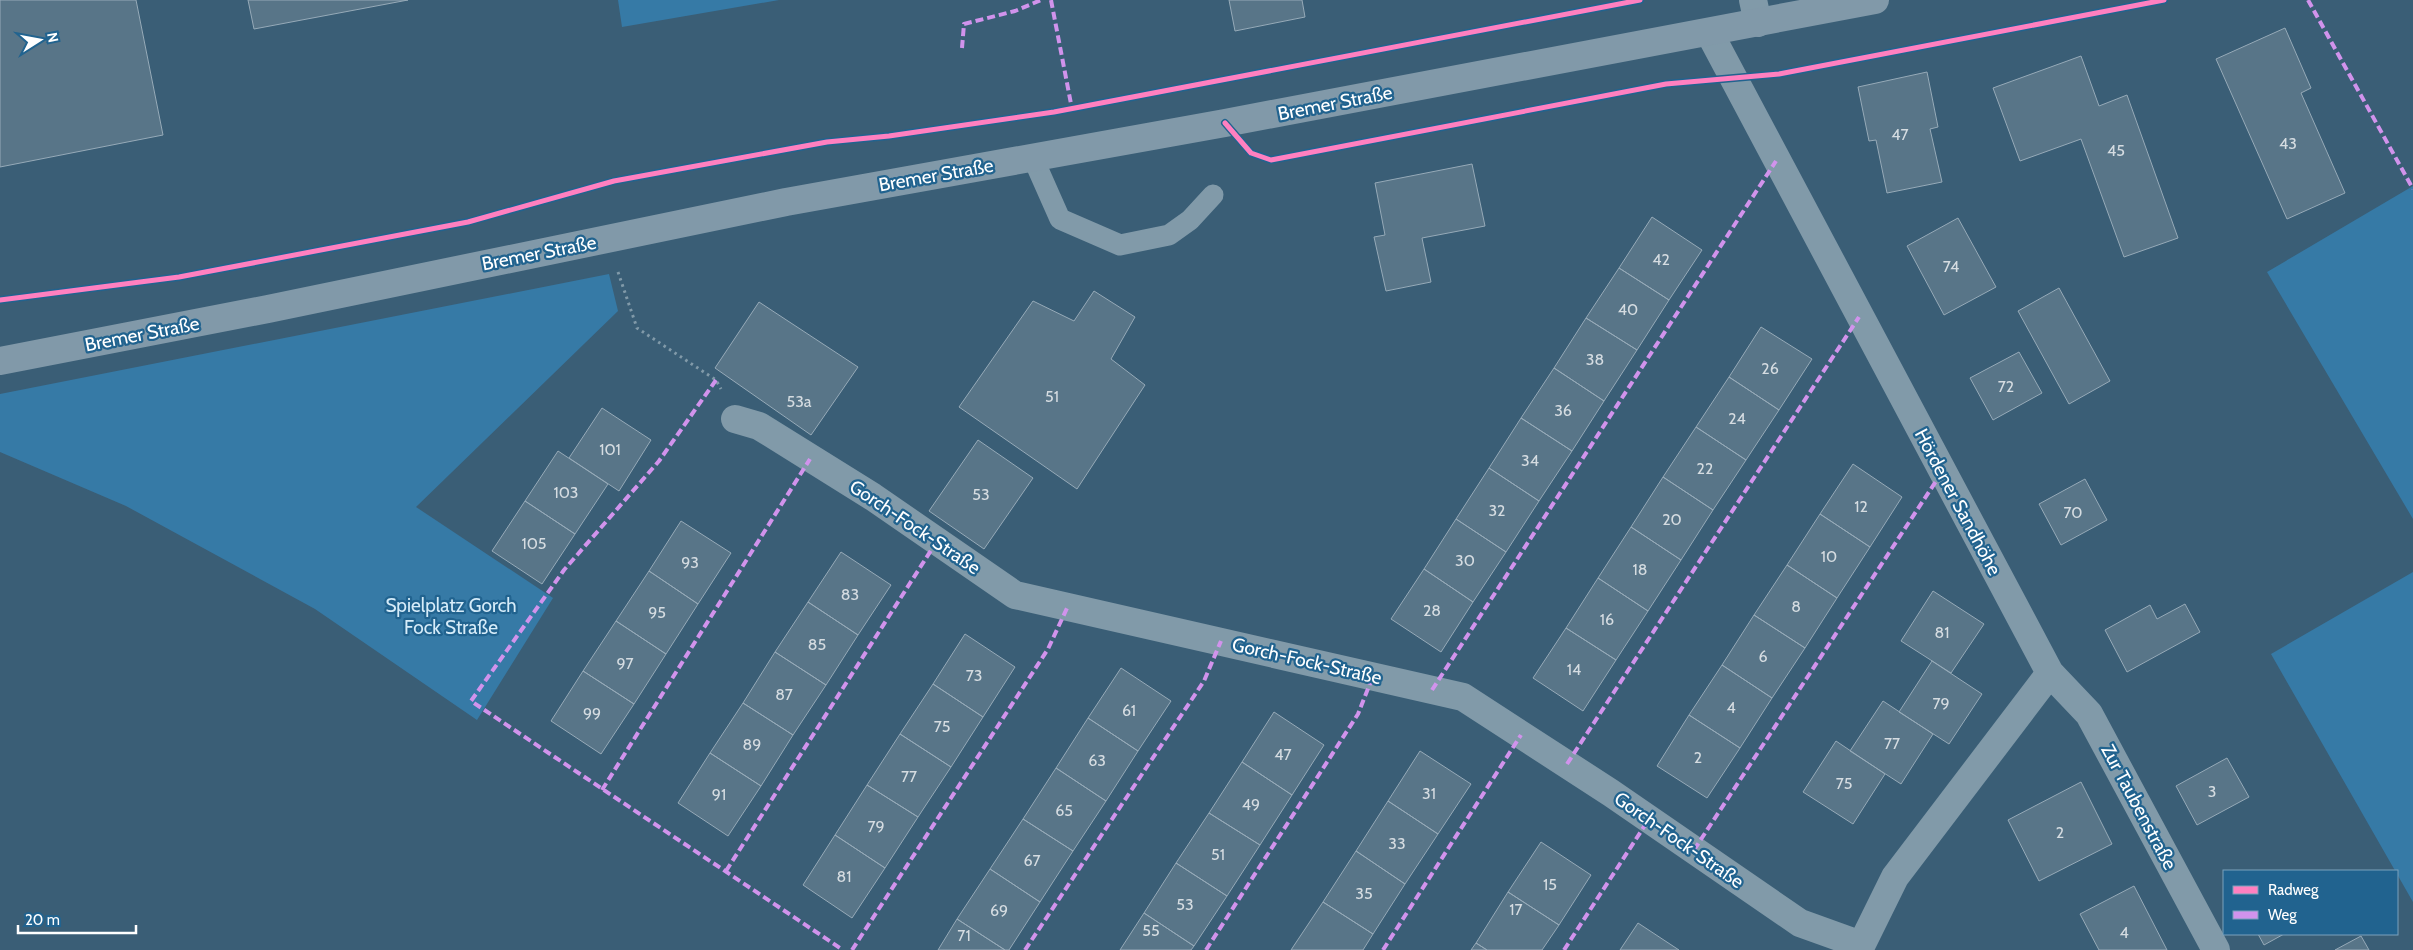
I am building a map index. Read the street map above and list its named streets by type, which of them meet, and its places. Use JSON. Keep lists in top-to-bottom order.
{
  "streets": {
    "main road": ["Bremer Straße"],
    "street": ["Hördener Sandhöhe", "Gorch-Fock-Straße", "Zur Taubenstraße"]
  },
  "crossings": [
    ["Bremer Straße", "Hördener Sandhöhe"],
    ["Hördener Sandhöhe", "Zur Taubenstraße"]
  ],
  "parks": ["Spielplatz Gorch Fock Straße"],
  "house_numbers": [
    "47",
    "43",
    "45",
    "42",
    "74",
    "40",
    "38",
    "26",
    "72",
    "51",
    "53a",
    "36",
    "24",
    "101",
    "34",
    "22",
    "103",
    "53",
    "12",
    "32",
    "70",
    "20",
    "105",
    "10",
    "30",
    "93",
    "18",
    "83",
    "8",
    "28",
    "95",
    "16",
    "81",
    "85",
    "6",
    "97",
    "14",
    "73",
    "87",
    "79",
    "4",
    "61",
    "99",
    "75",
    "77",
    "89",
    "47",
    "2",
    "63",
    "77",
    "75",
    "3",
    "31",
    "91",
    "49",
    "65",
    "79",
    "2",
    "33",
    "51",
    "67",
    "81",
    "15",
    "35",
    "53",
    "17",
    "69",
    "55",
    "4",
    "71"
  ],
  "legend": ["Radweg", "Weg"],
  "scale_bar": "20 m",
  "north": "right"
}
